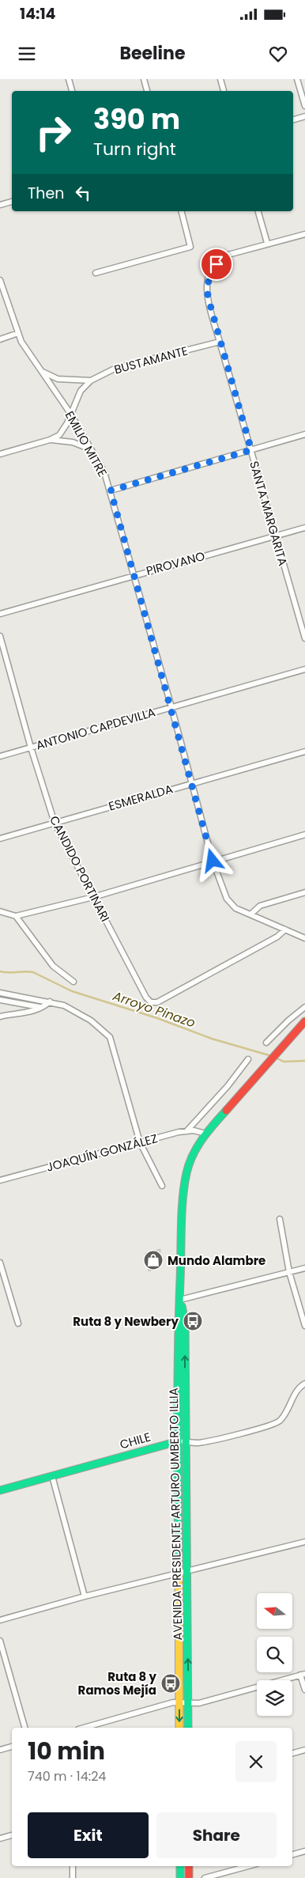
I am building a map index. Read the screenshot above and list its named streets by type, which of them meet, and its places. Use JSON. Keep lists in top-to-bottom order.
{
  "streets": {
    "main road": ["CHILE", "AVENIDA PRESIDENTE ARTURO UMBERTO ILLIA"],
    "street": [
      "BUSTAMANTE",
      "EMILIO MITRE",
      "SANTA MARGARITA",
      "PIROVANO",
      "ANTONIO CAPDEVILLA",
      "ESMERALDA",
      "CANDIDO PORTINARI",
      "JOAQUÍN GONZÁLEZ"
    ]
  },
  "crossings": [
    ["BUSTAMANTE", "EMILIO MITRE"],
    ["BUSTAMANTE", "SANTA MARGARITA"],
    ["EMILIO MITRE", "PIROVANO"],
    ["EMILIO MITRE", "ANTONIO CAPDEVILLA"],
    ["EMILIO MITRE", "ESMERALDA"],
    ["EMILIO MITRE", "CANDIDO PORTINARI"],
    ["SANTA MARGARITA", "PIROVANO"],
    ["ANTONIO CAPDEVILLA", "CANDIDO PORTINARI"],
    ["ESMERALDA", "CANDIDO PORTINARI"],
    ["JOAQUÍN GONZÁLEZ", "AVENIDA PRESIDENTE ARTURO UMBERTO ILLIA"],
    ["CHILE", "AVENIDA PRESIDENTE ARTURO UMBERTO ILLIA"]
  ],
  "water": ["Arroyo Pinazo"],
  "places": {
    "shop": ["Mundo Alambre"],
    "bus stop": ["Ruta 8 y Newbery", "Ruta 8 y Ramos Mejía"]
  },
  "north": "left",
  "page": {
    "status": "14:14",
    "header": "Beeline",
    "turn": ["390 m", "Turn right"],
    "then": "Then",
    "heading": ["10 min", "740 m · 14:24"],
    "buttons": ["Exit", "Share"]
  }
}
